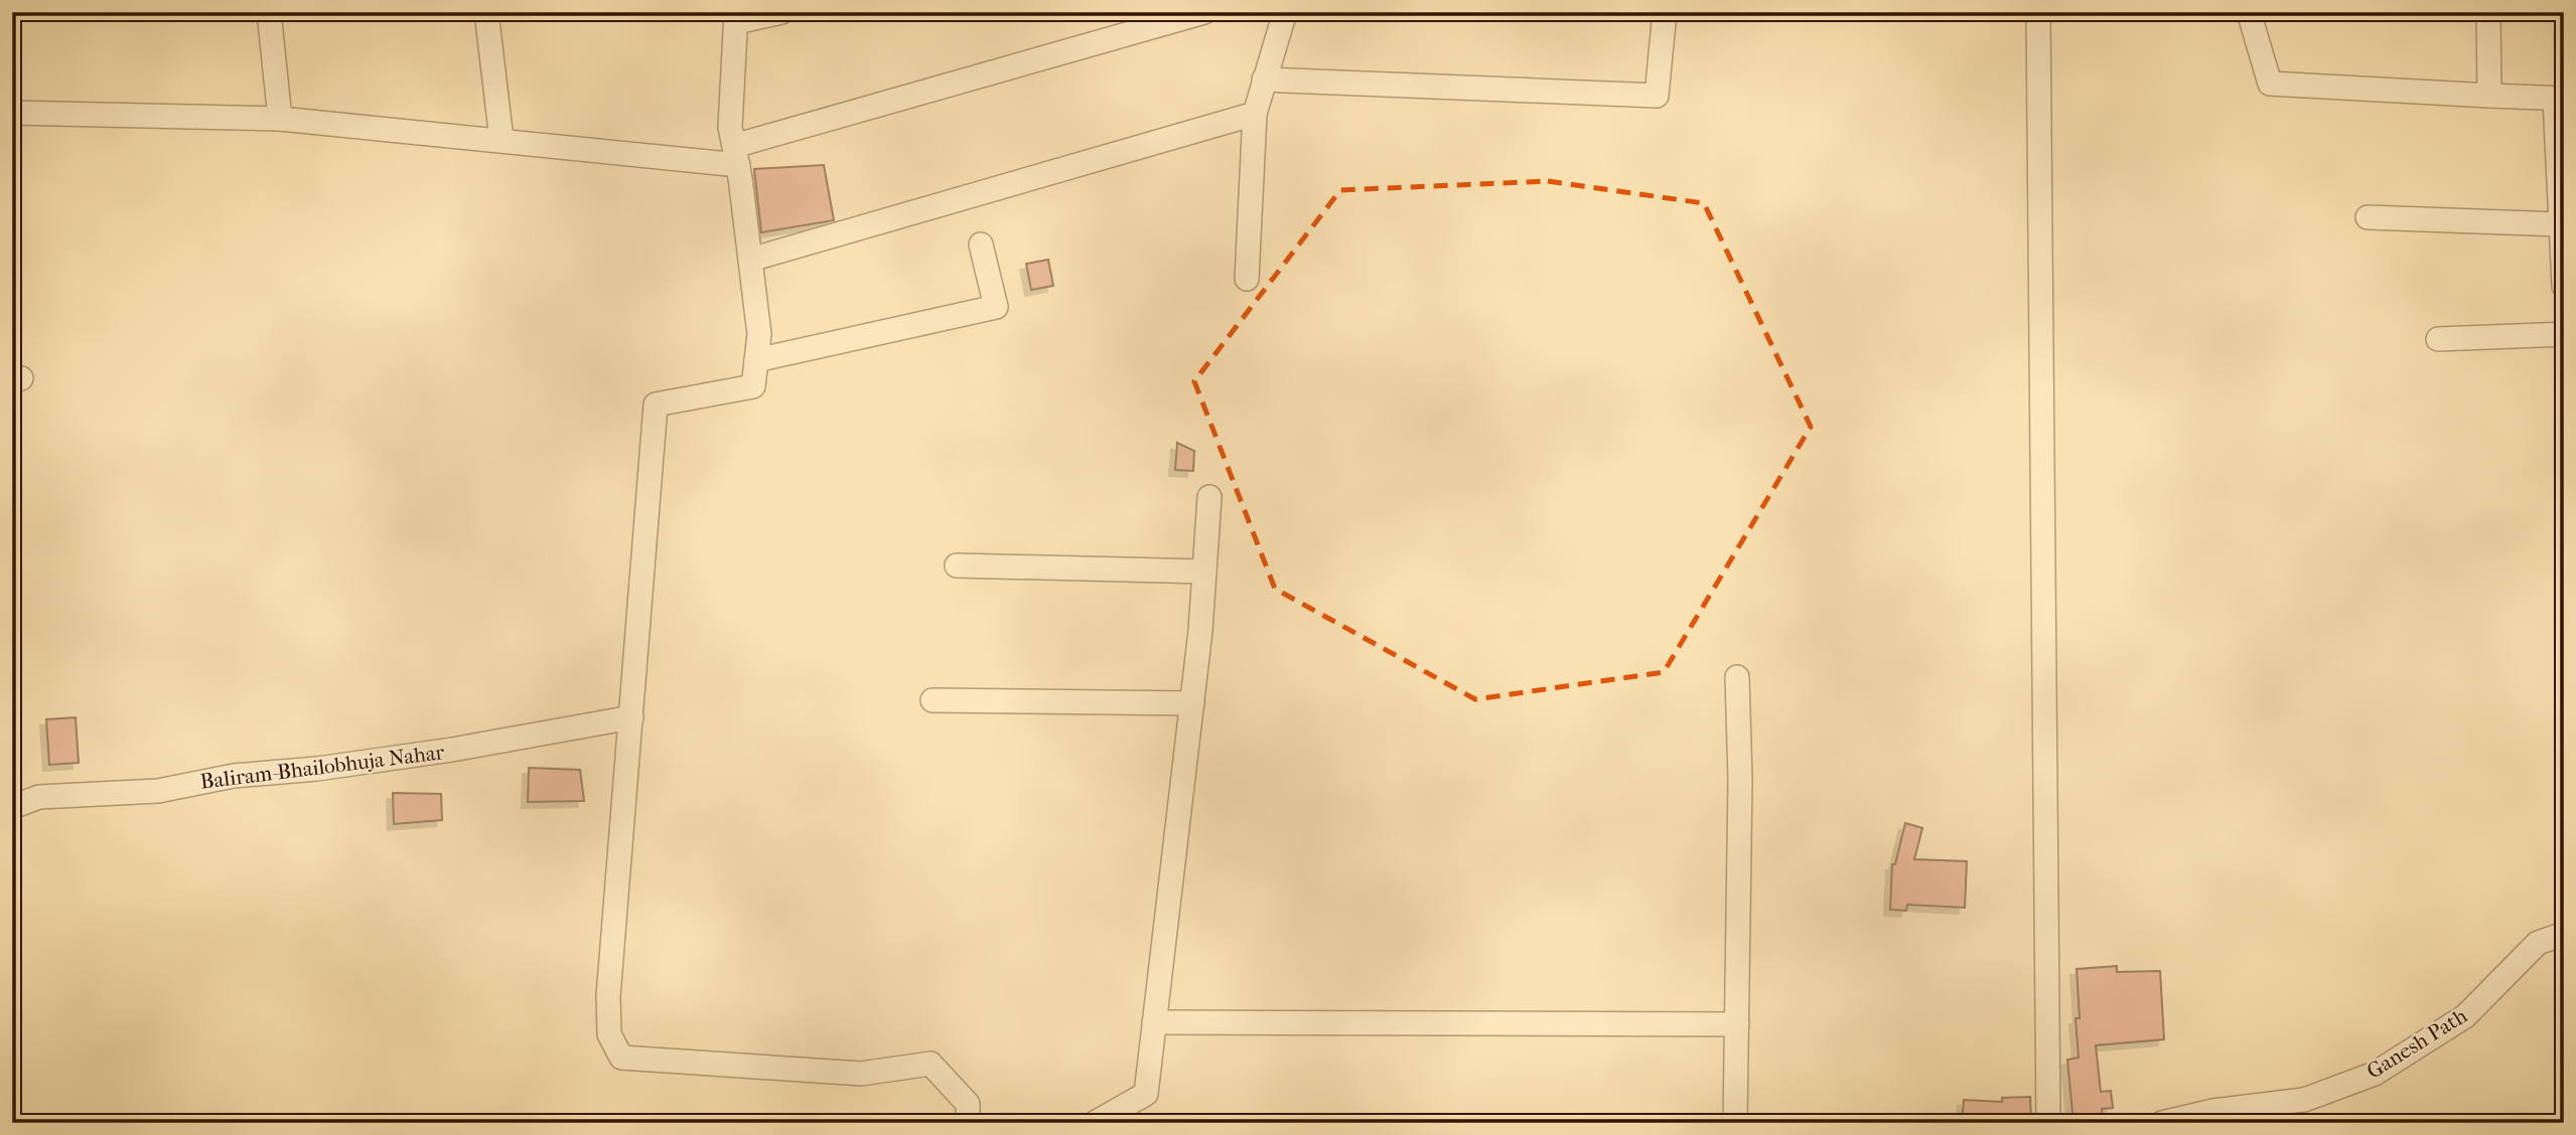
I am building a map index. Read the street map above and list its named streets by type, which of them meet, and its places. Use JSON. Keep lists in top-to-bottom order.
{
  "streets": {
    "street": ["Baliram-Bhailobhuja Nahar", "Ganesh Path"]
  }
}
